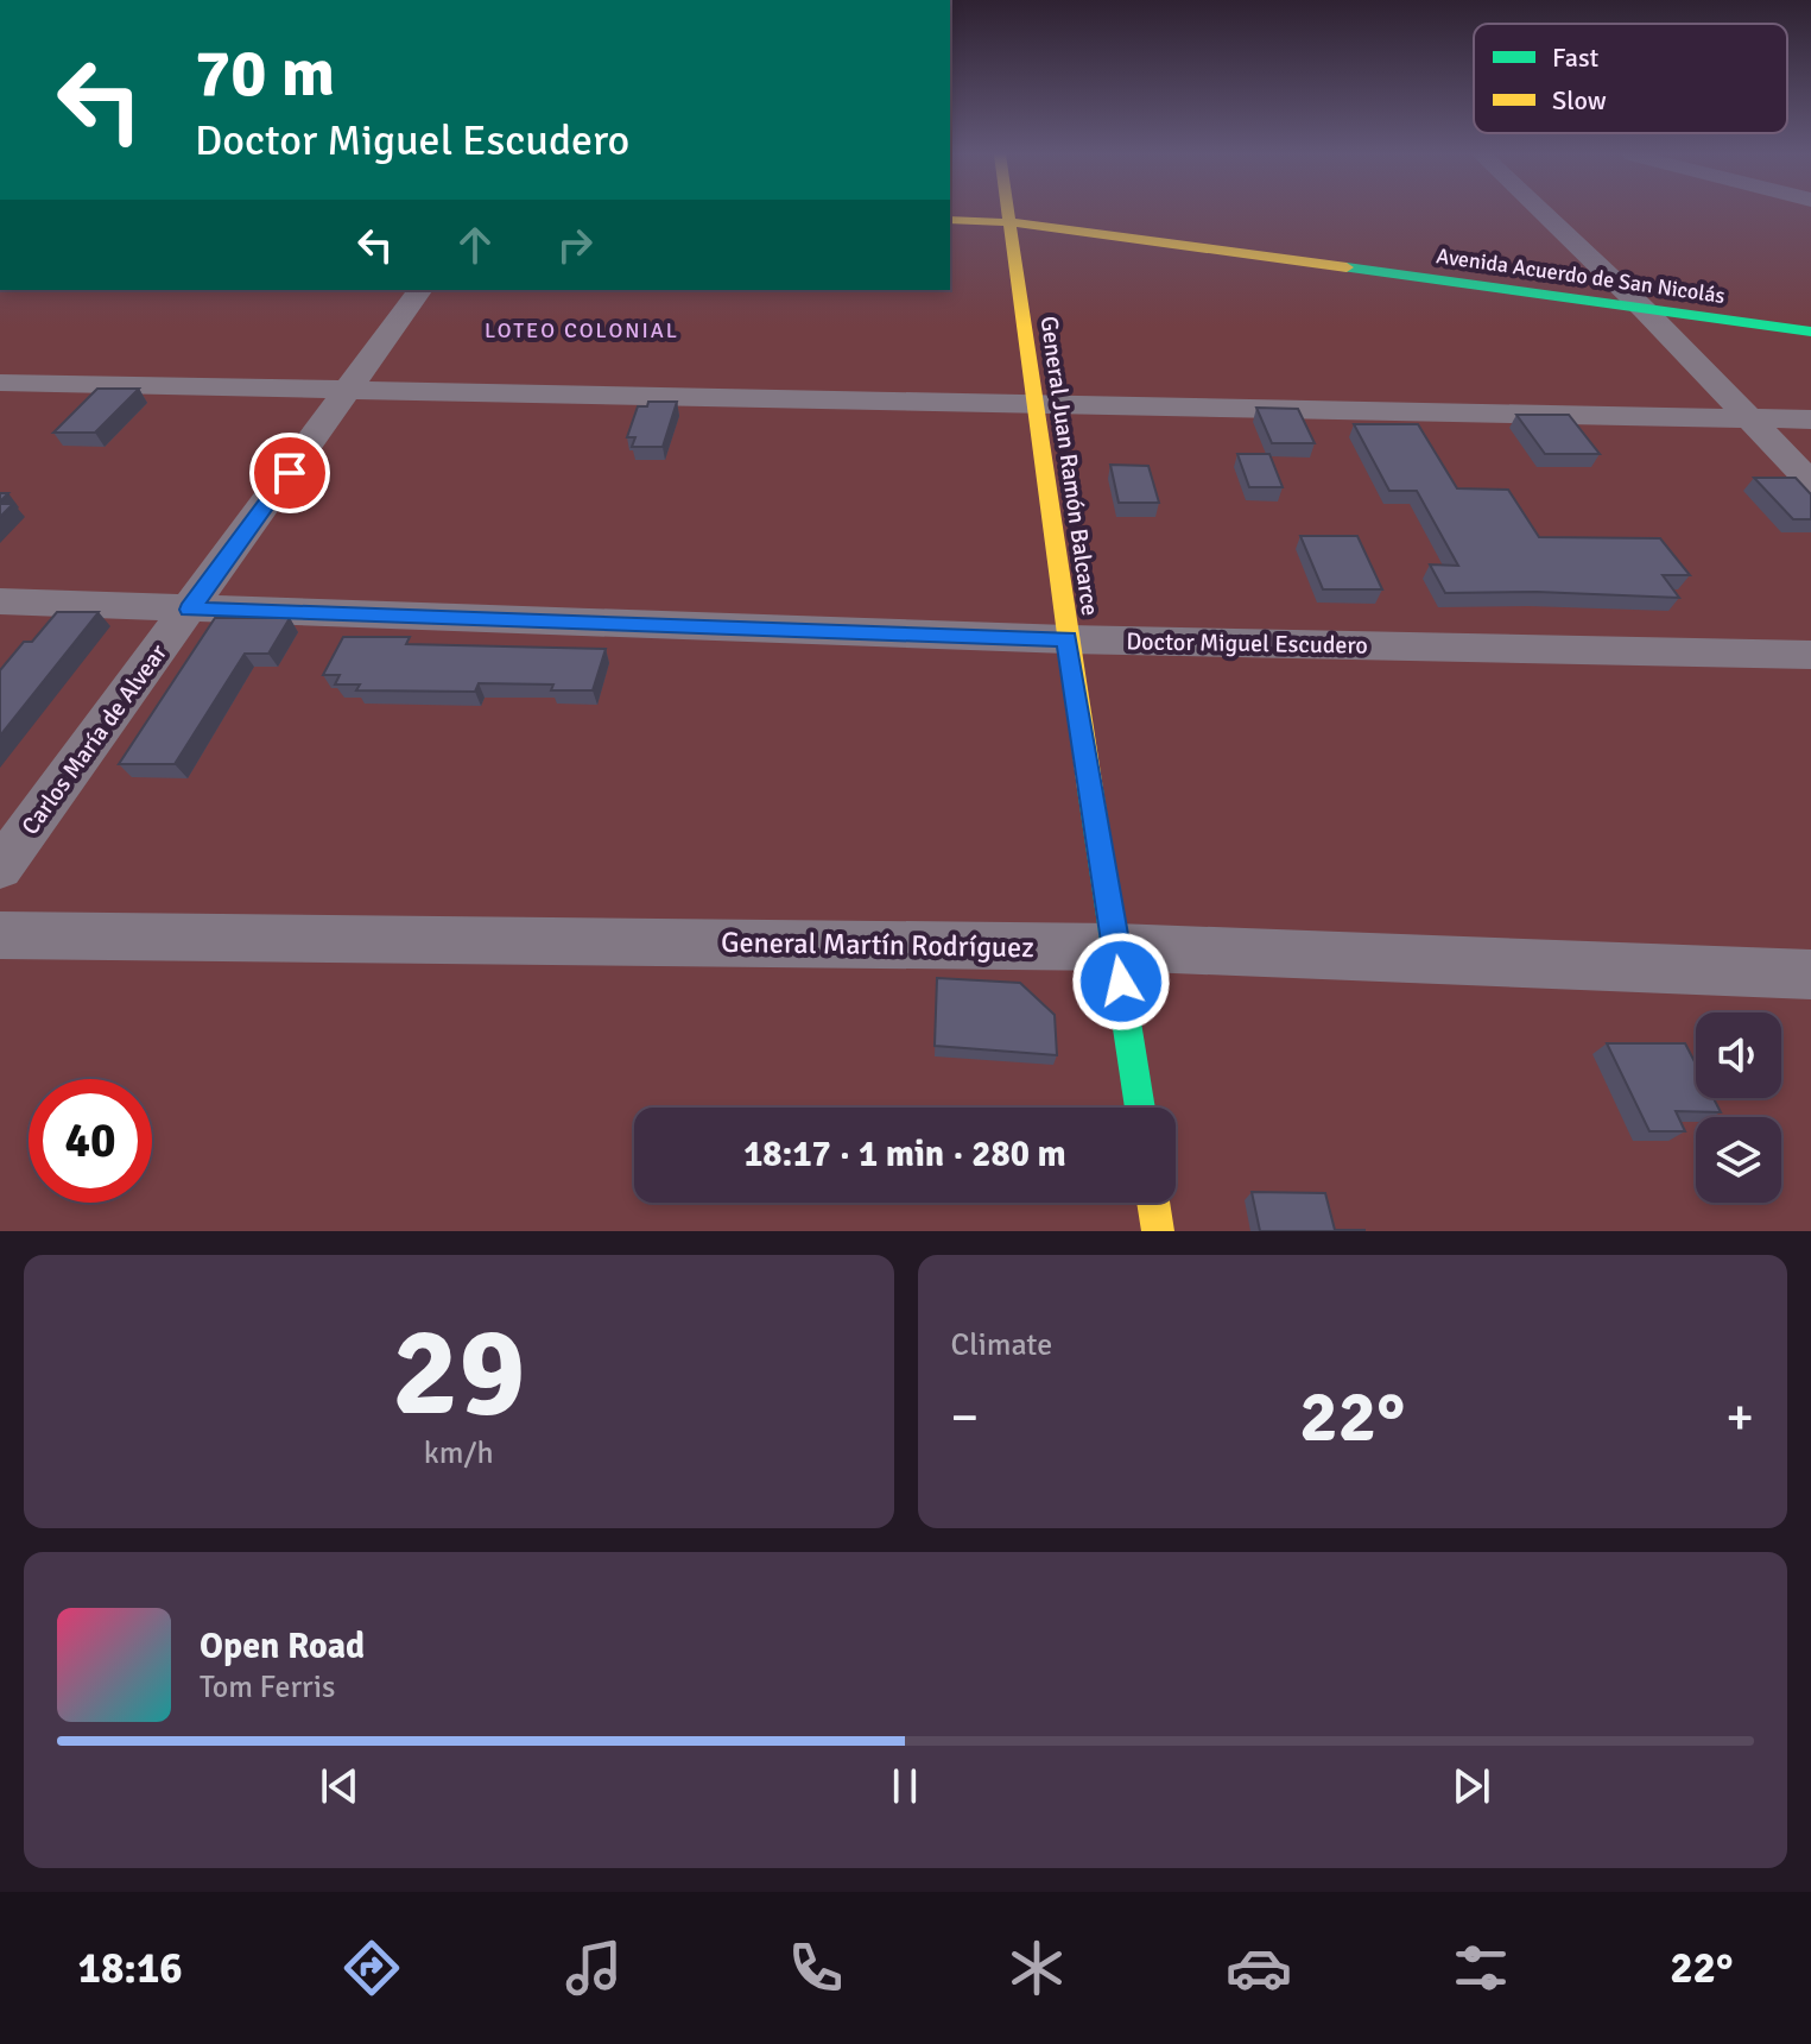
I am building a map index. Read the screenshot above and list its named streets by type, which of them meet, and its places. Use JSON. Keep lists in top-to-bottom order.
{
  "streets": {
    "street": [
      "Avenida Acuerdo de San Nicolás",
      "General Juan Ramón Balcarce",
      "Doctor Miguel Escudero",
      "Carlos María de Alvear",
      "General Martín Rodríguez"
    ]
  },
  "crossings": [
    ["General Juan Ramón Balcarce", "Doctor Miguel Escudero"],
    ["General Juan Ramón Balcarce", "General Martín Rodríguez"],
    ["Doctor Miguel Escudero", "Carlos María de Alvear"]
  ],
  "districts": ["LOTEO COLONIAL"],
  "legend": ["Fast", "Slow"],
  "page": {
    "turn": ["70 m", "Doctor Miguel Escudero"],
    "limit": "40",
    "trip": "18:17 · 1 min · 280 m",
    "tile": [
      ["29", "km/h"],
      "Climate"
    ],
    "heat": ["−", "22°", "+"],
    "song": ["Open Road", "Tom Ferris"],
    "tabs": ["18:16", "22°"]
  }
}
